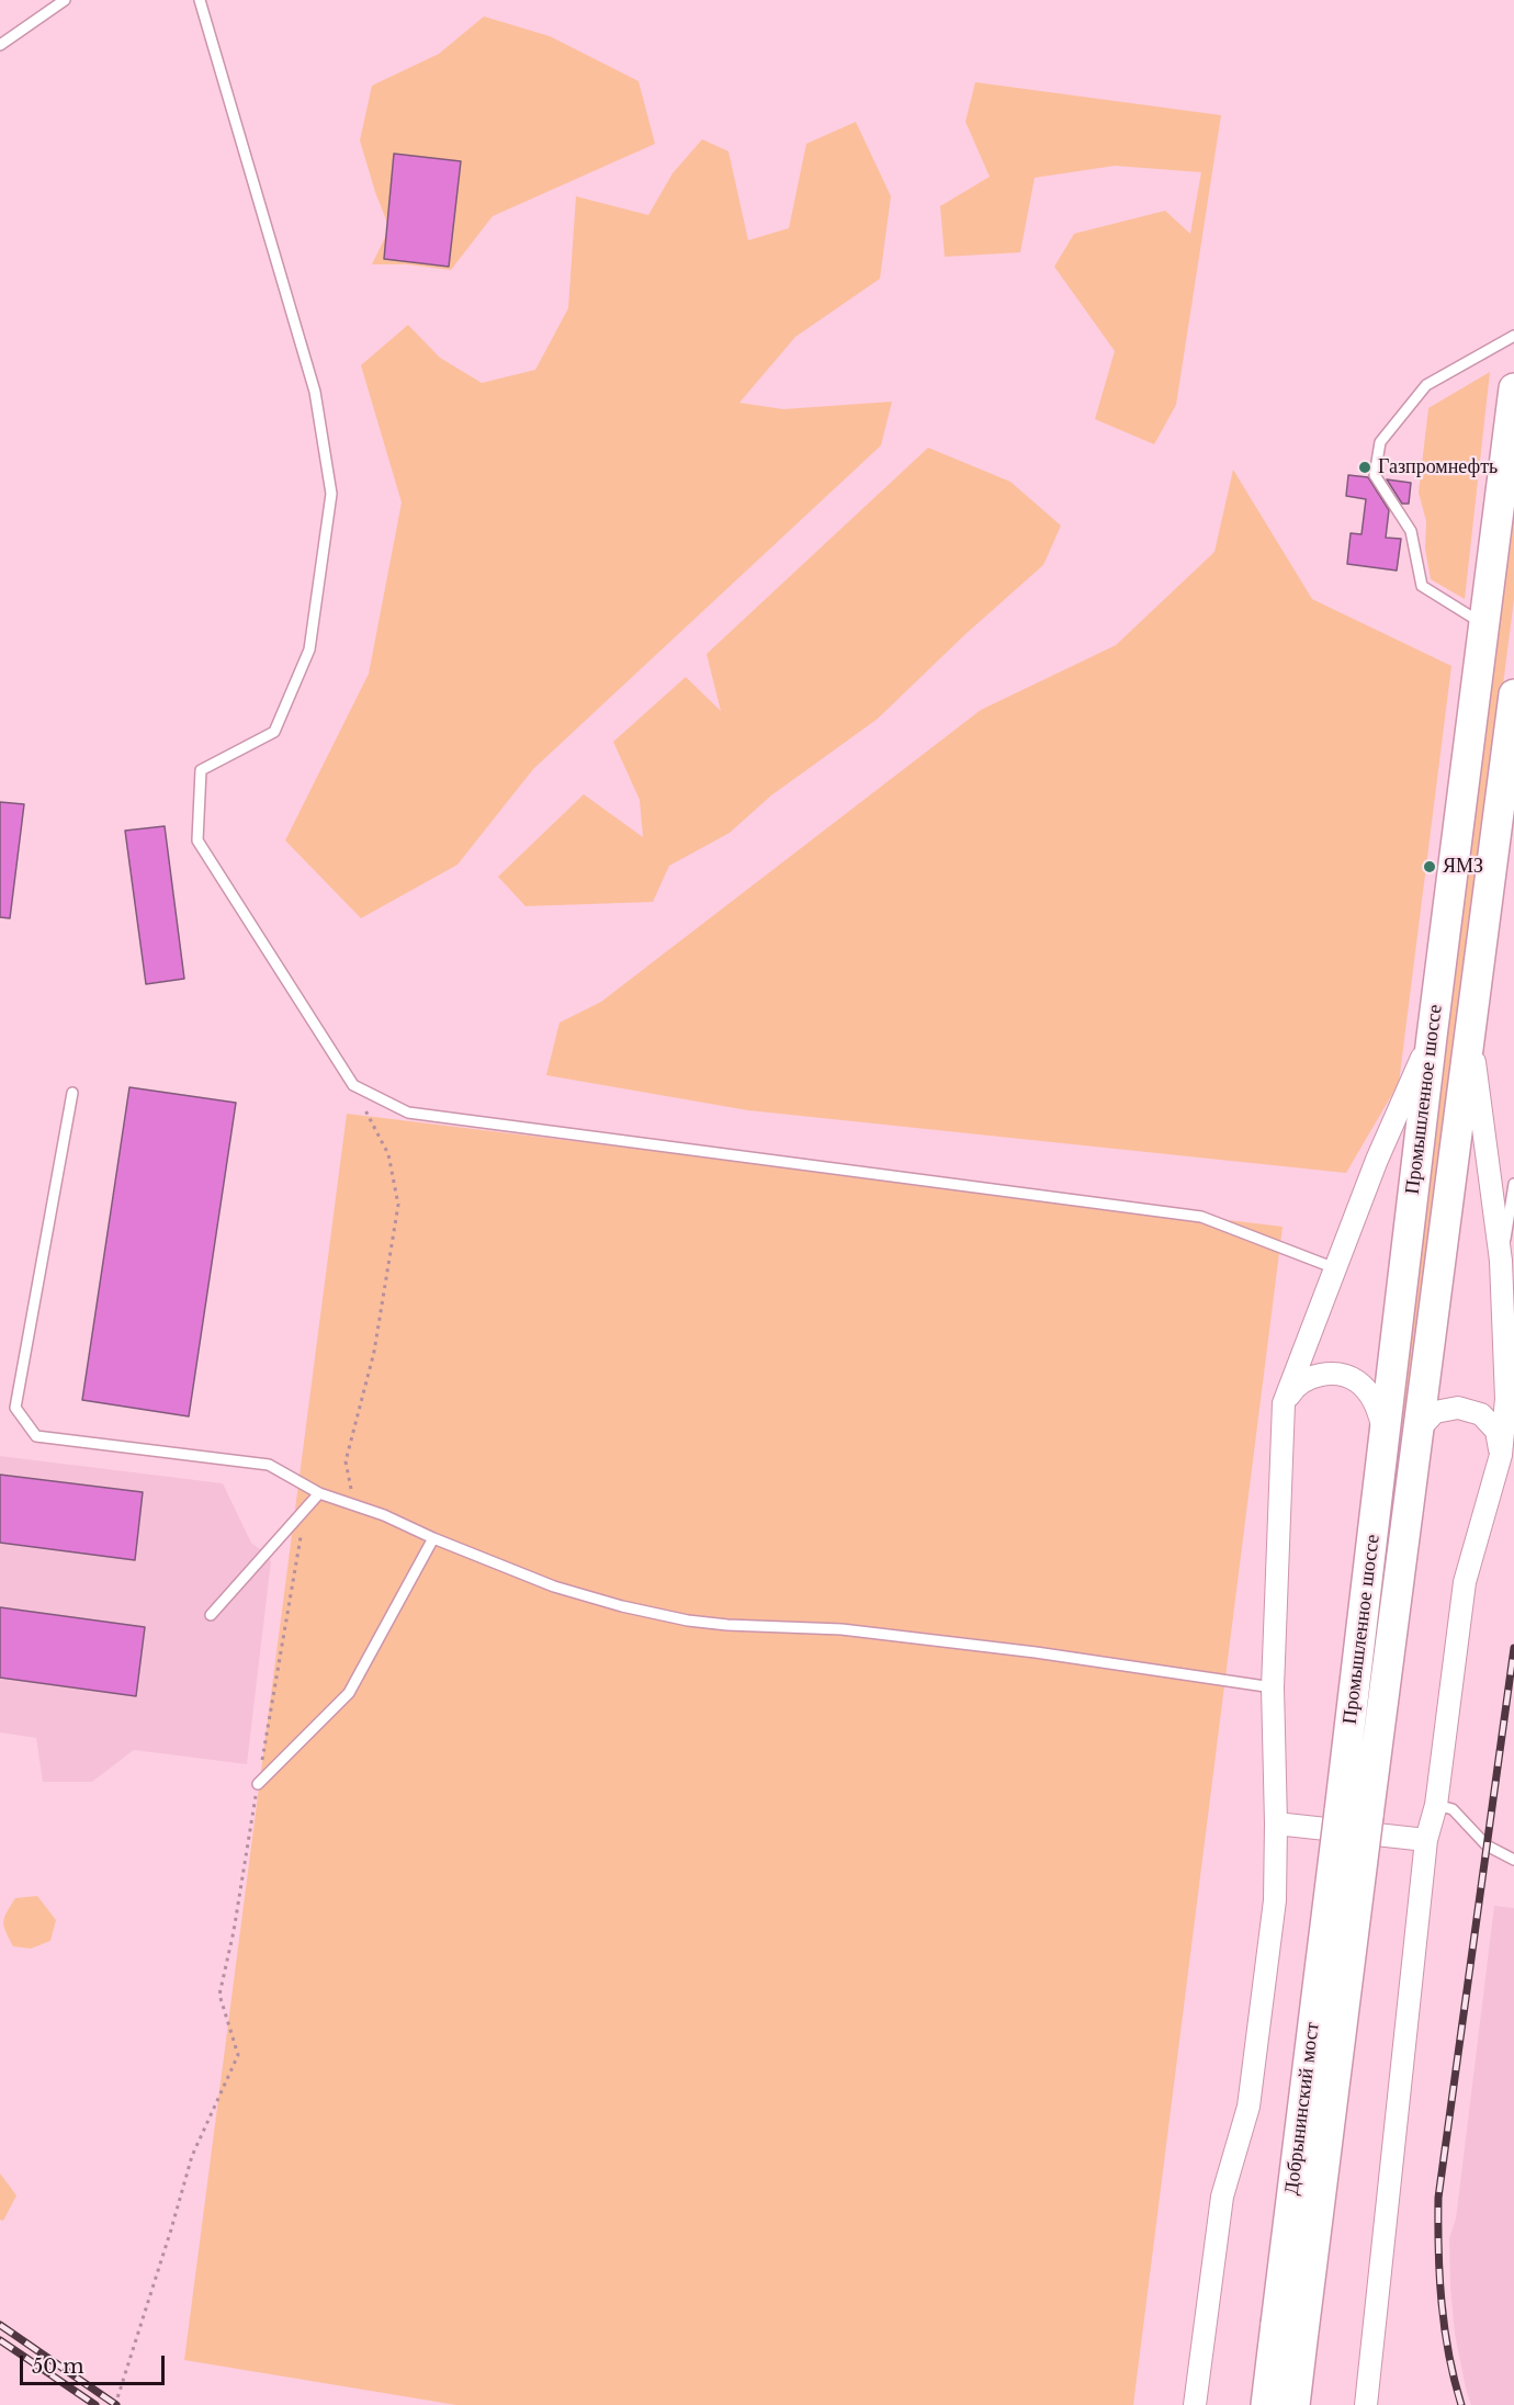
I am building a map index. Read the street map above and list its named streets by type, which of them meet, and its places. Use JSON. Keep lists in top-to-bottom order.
{
  "streets": {
    "main road": ["Промышленное шоссе", "Добрынинский мост"]
  },
  "crossings": [
    ["Промышленное шоссе", "Добрынинский мост"]
  ],
  "places": ["Газпромнефть", "ЯМЗ"],
  "scale_bar": "50 m"
}
